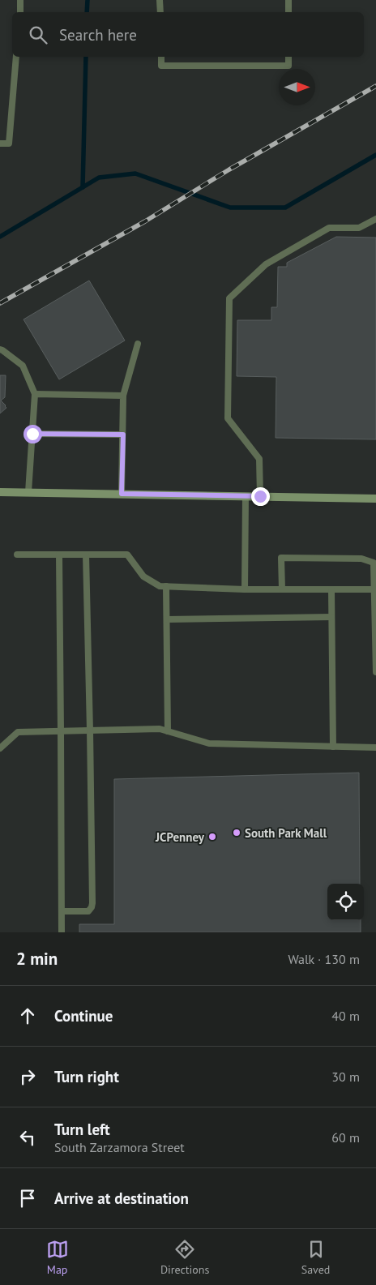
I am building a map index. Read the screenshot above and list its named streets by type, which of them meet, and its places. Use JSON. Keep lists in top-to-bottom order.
{
  "places": ["South Park Mall", "JCPenney"],
  "north": "right",
  "page": {
    "search": "Search here",
    "heading": ["2 min", "Walk · 130 m"],
    "list": [
      ["Continue", "40 m"],
      ["Turn right", "30 m"],
      ["Turn left", "South Zarzamora Street", "60 m"],
      "Arrive at destination"
    ],
    "nav": ["Map", "Directions", "Saved"]
  }
}
